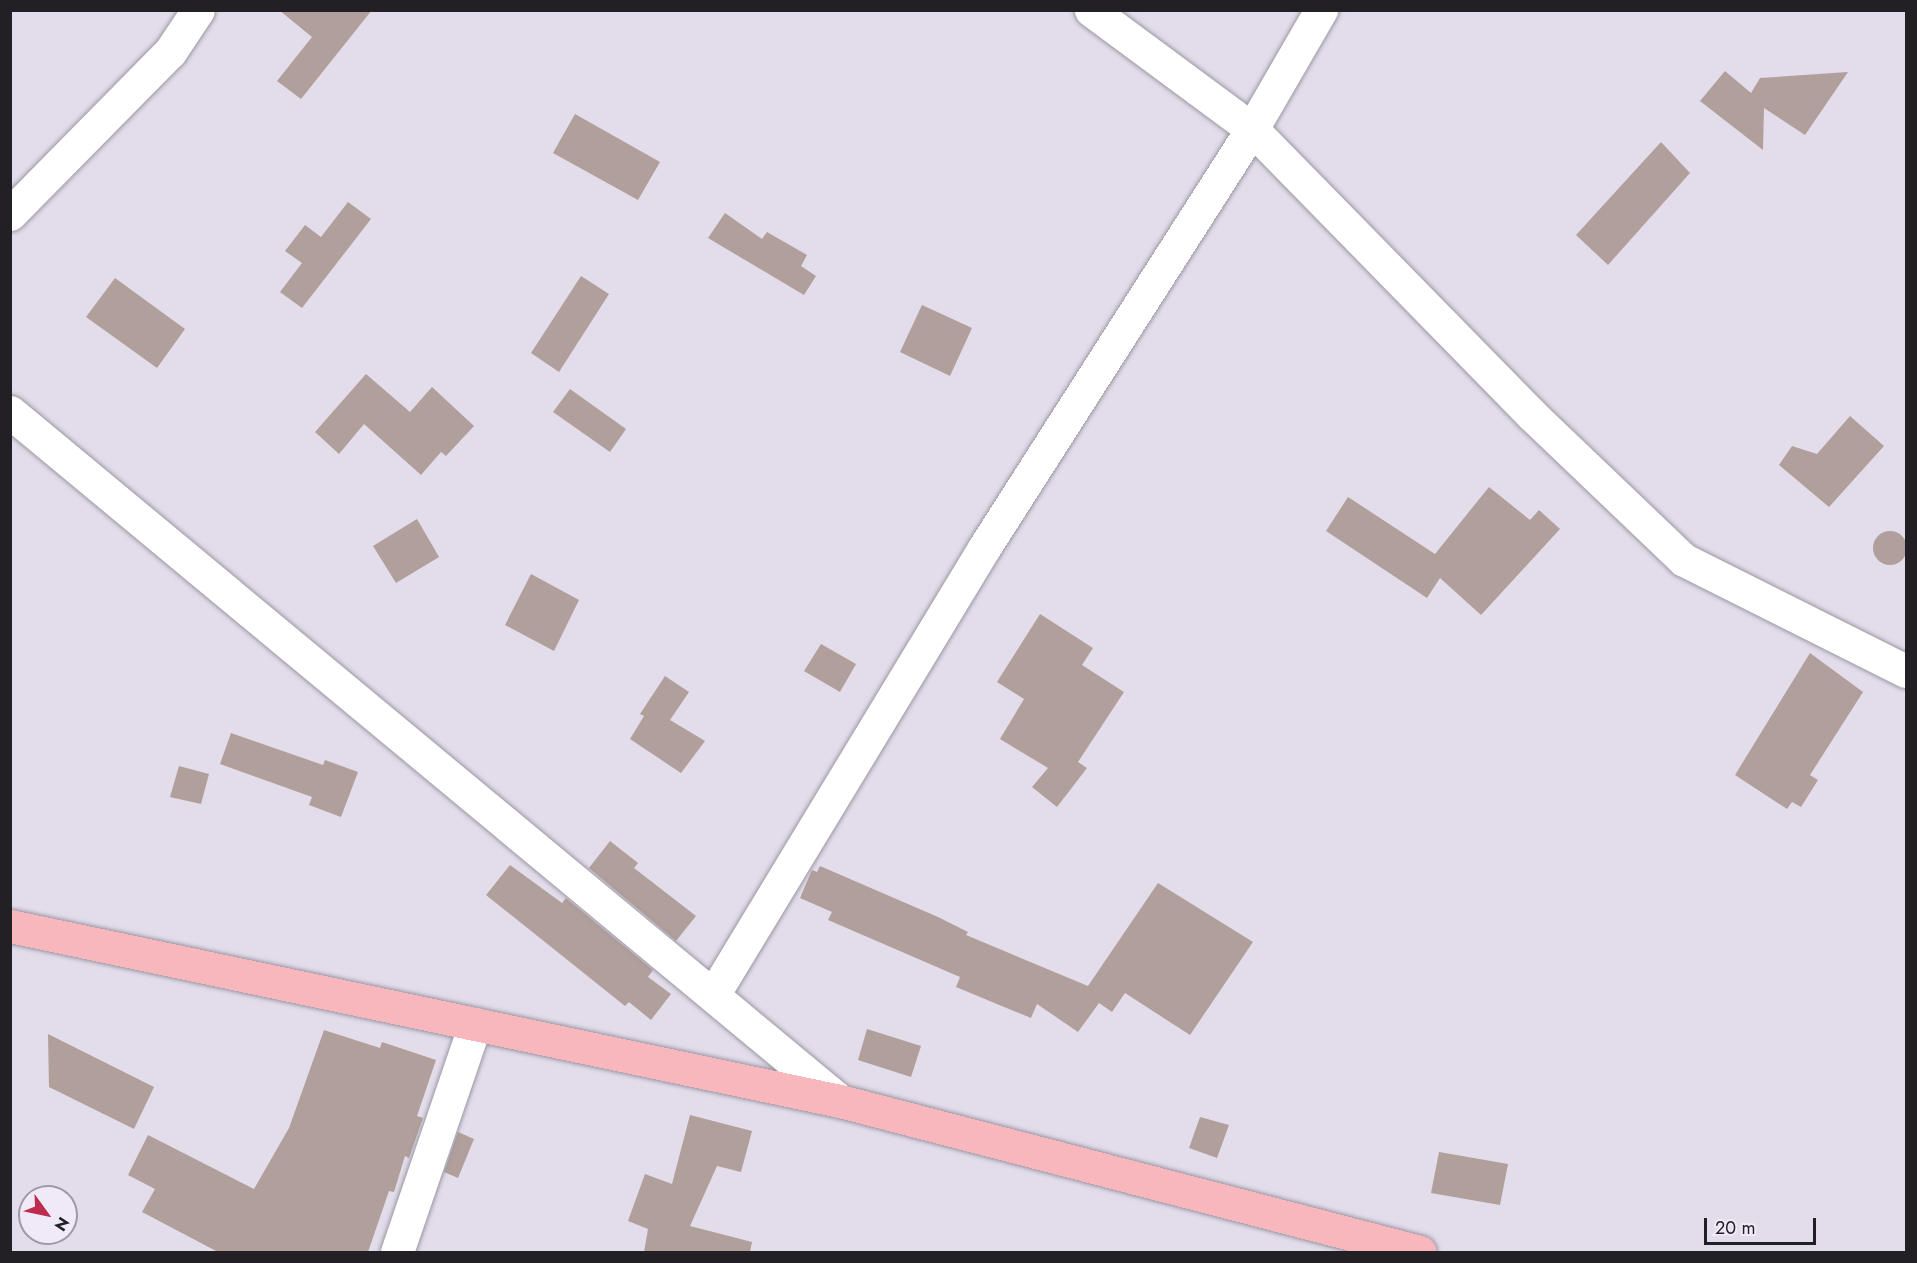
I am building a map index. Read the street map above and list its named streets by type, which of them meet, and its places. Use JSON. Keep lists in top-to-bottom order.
{
  "scale_bar": "20 m",
  "north": "bottom right"
}
